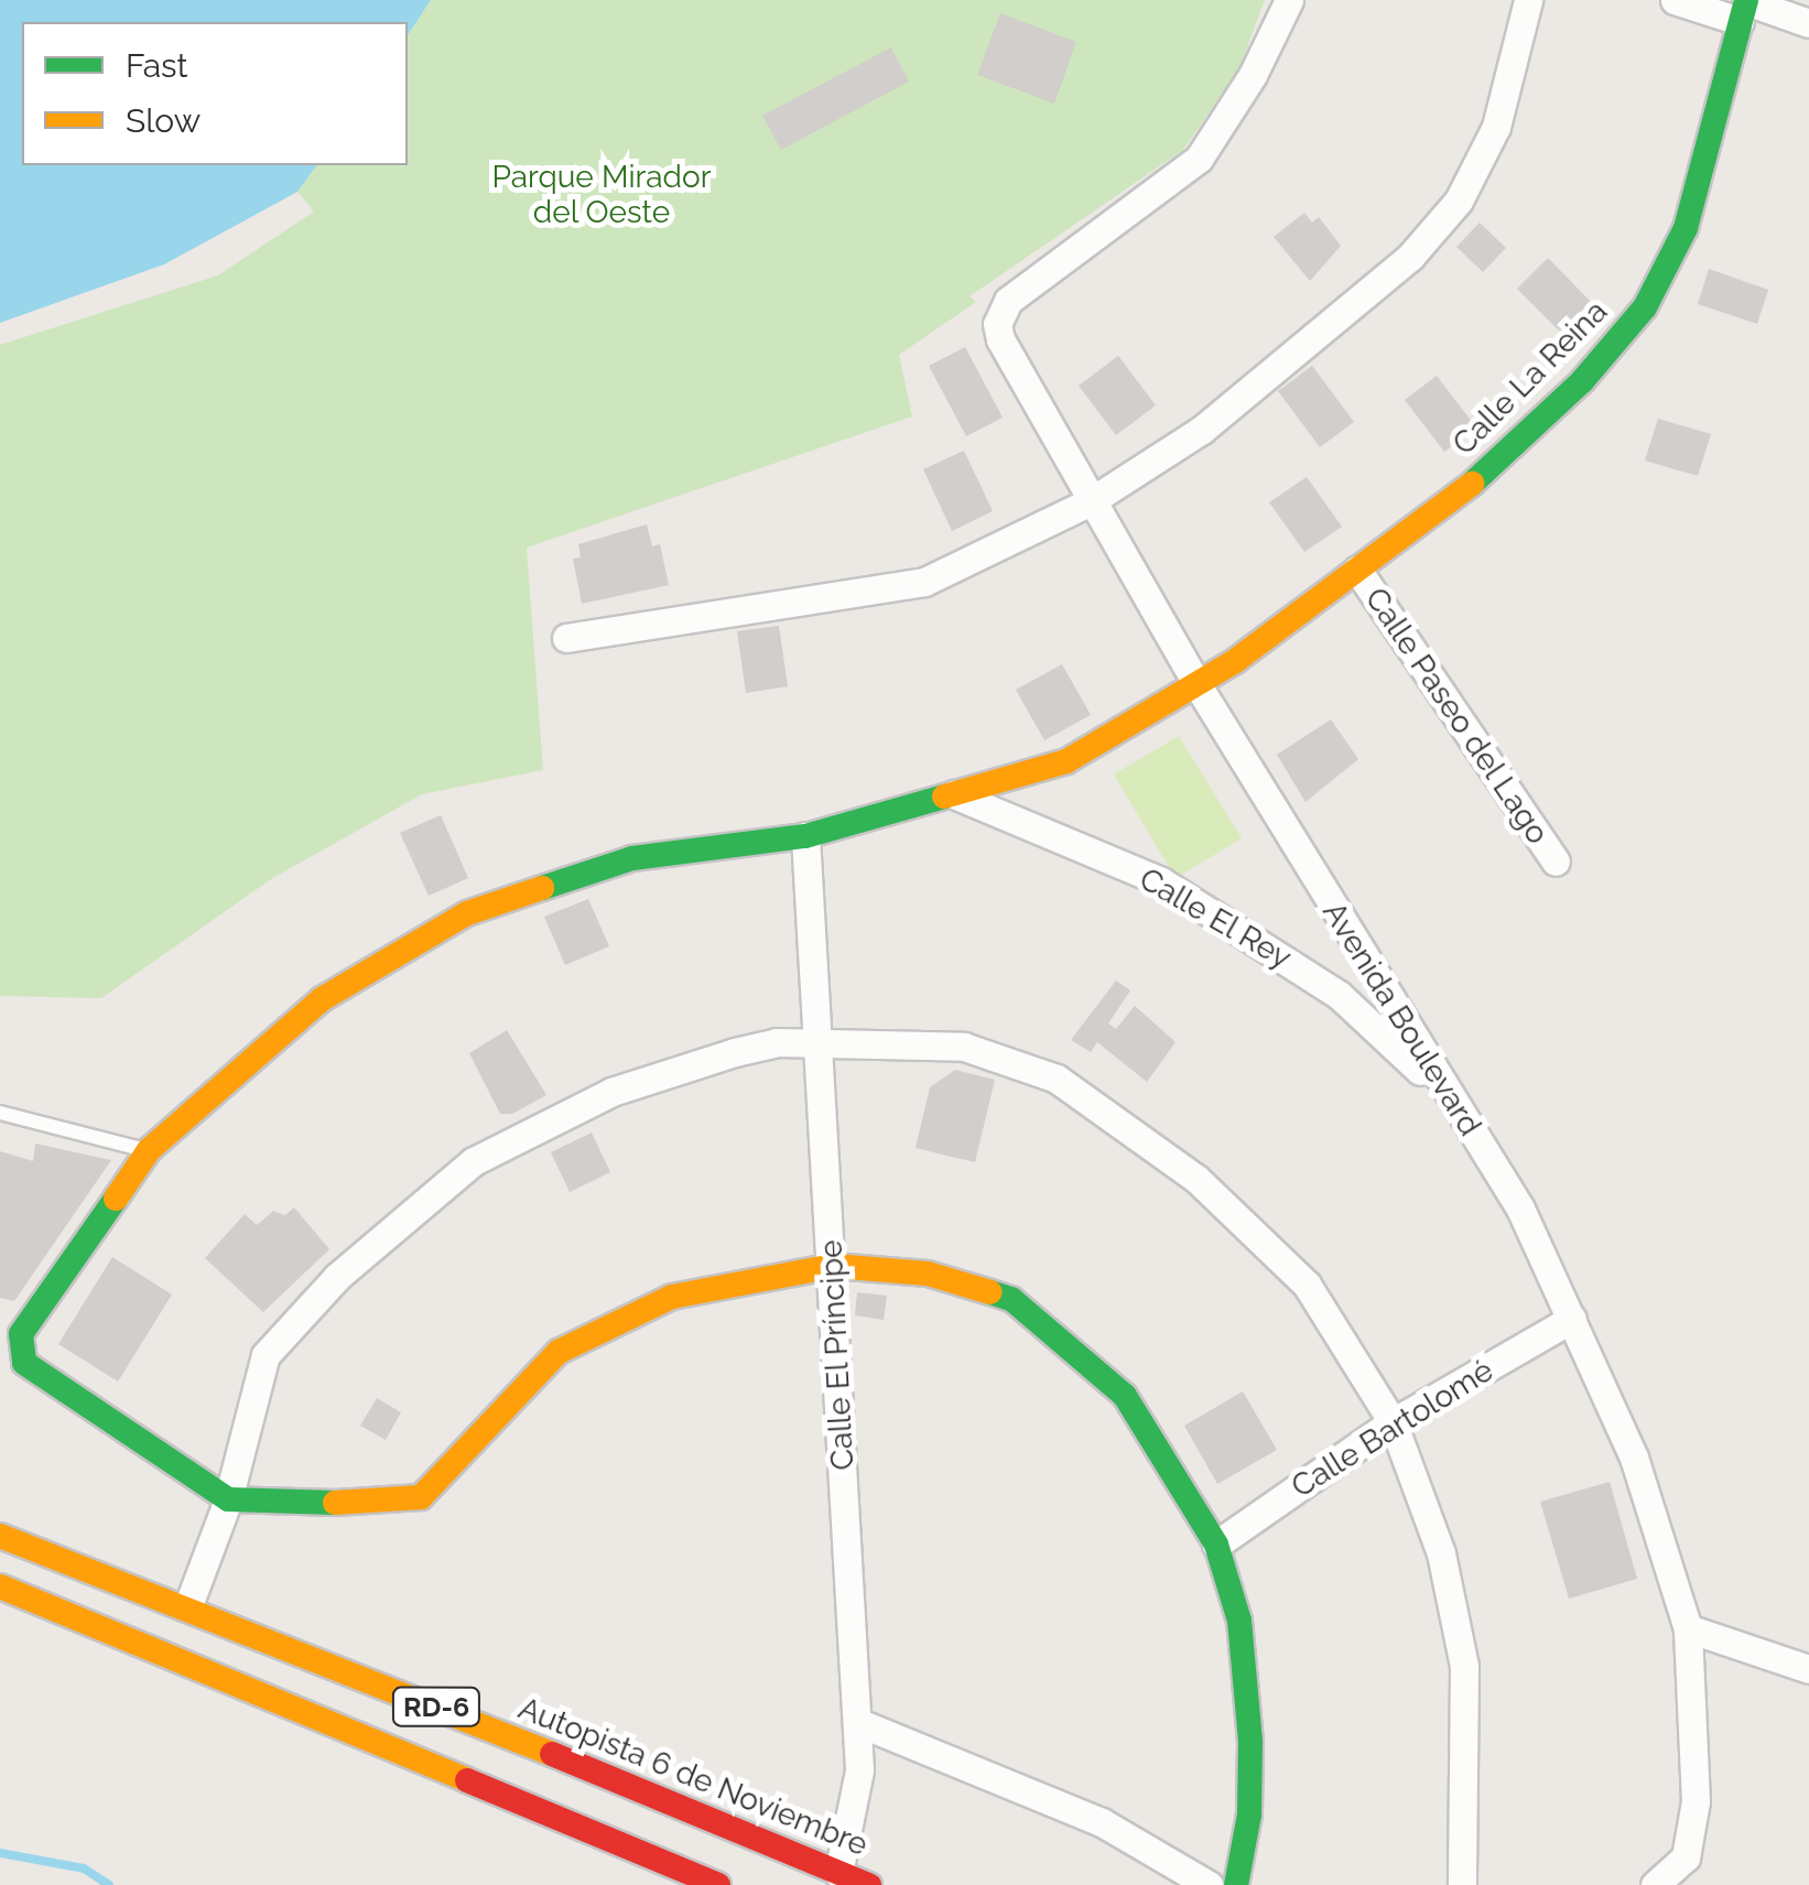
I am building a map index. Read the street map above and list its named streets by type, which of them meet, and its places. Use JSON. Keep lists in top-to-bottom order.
{
  "streets": {
    "main road": ["Calle La Reina", "RD-6", "Autopista 6 de Noviembre"],
    "street": [
      "Calle Paseo del Lago",
      "Calle El Rey",
      "Avenida Boulevard",
      "Calle El Príncipe",
      "Calle Bartolomé"
    ]
  },
  "crossings": [
    ["Calle La Reina", "Calle Paseo del Lago"],
    ["Calle La Reina", "Calle El Rey"],
    ["Calle La Reina", "Avenida Boulevard"],
    ["Calle La Reina", "Calle El Príncipe"],
    ["Calle El Rey", "Avenida Boulevard"],
    ["Avenida Boulevard", "Calle Bartolomé"],
    ["Calle El Príncipe", "Autopista 6 de Noviembre"]
  ],
  "parks": ["Parque Mirador del Oeste"],
  "legend": ["Fast", "Slow"]
}
